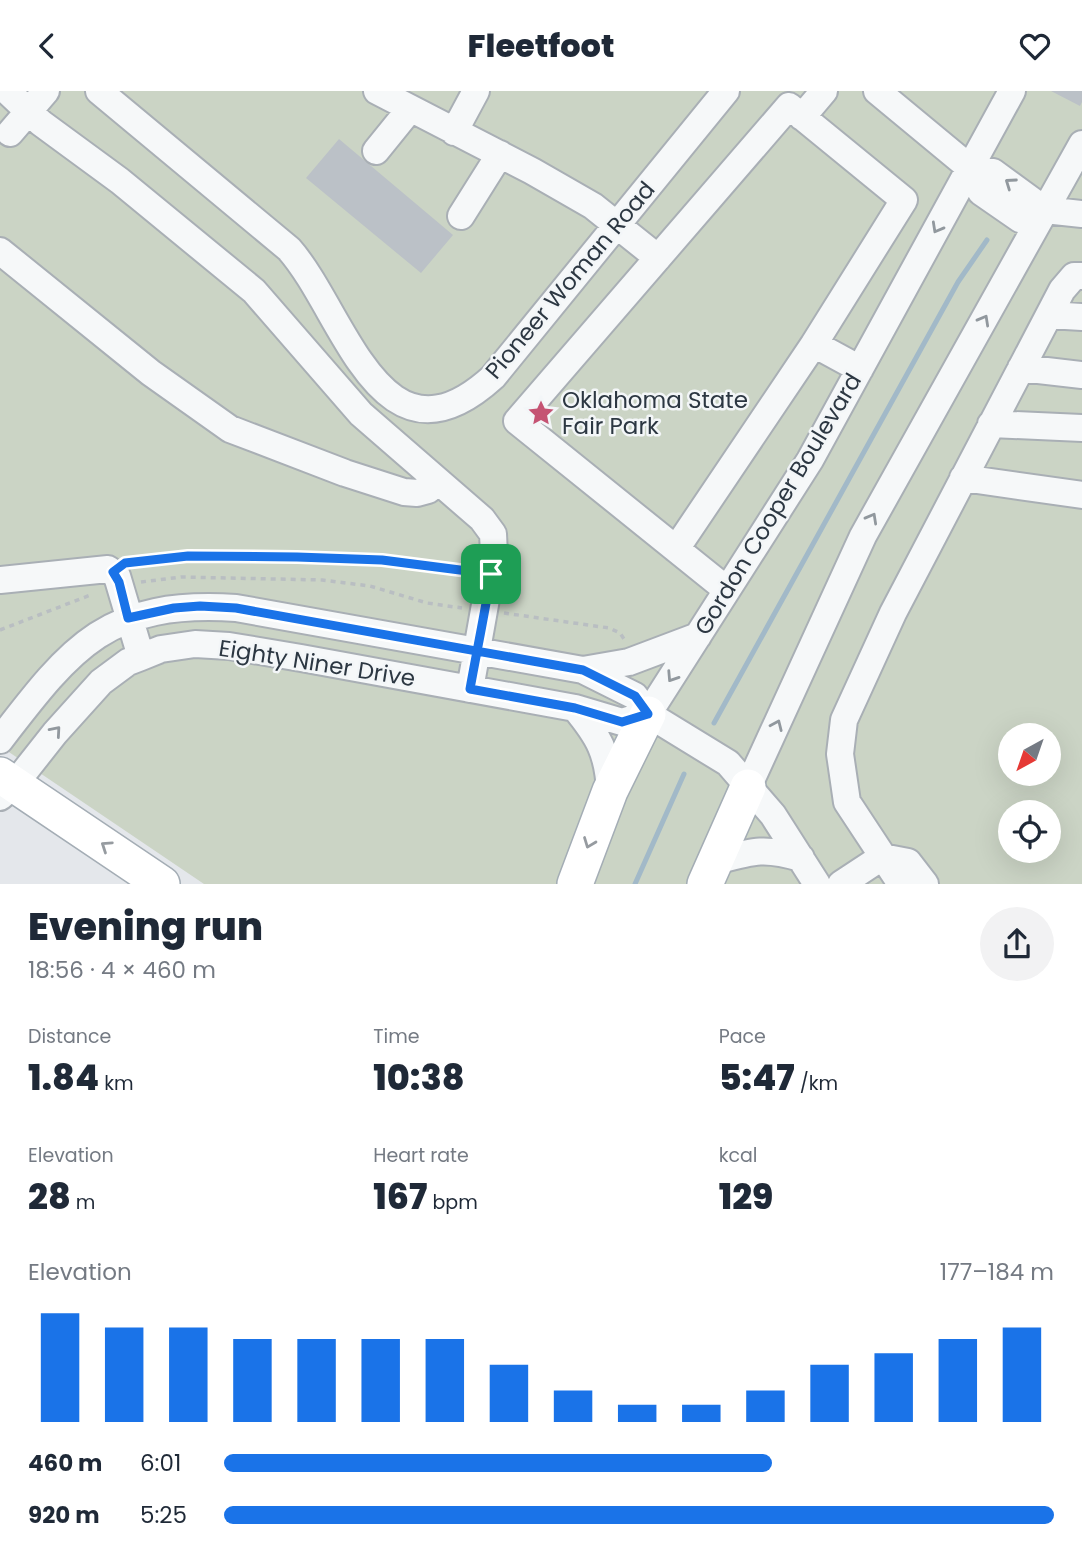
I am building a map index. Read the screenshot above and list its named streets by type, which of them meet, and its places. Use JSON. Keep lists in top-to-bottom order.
{
  "streets": {
    "main road": ["Gordon Cooper Boulevard"],
    "street": ["Pioneer Woman Road", "Eighty Niner Drive"]
  },
  "crossings": [
    ["Gordon Cooper Boulevard", "Eighty Niner Drive"]
  ],
  "places": {
    "place": ["Oklahoma State Fair Park"]
  },
  "north": "bottom left",
  "page": {
    "header": "Fleetfoot",
    "heading": ["Evening run", "18:56 · 4 × 460 m"],
    "stats": [
      ["Distance", "1.84 km"],
      ["Time", "10:38"],
      ["Pace", "5:47 /km"],
      ["Elevation", "28 m"],
      ["Heart rate", "167 bpm"],
      ["kcal", "129"]
    ],
    "chart": ["Elevation", "177–184 m"],
    "list": [
      {
        "name": "460 m",
        "note": "6:01"
      },
      {
        "name": "920 m",
        "note": "5:25"
      }
    ]
  }
}
